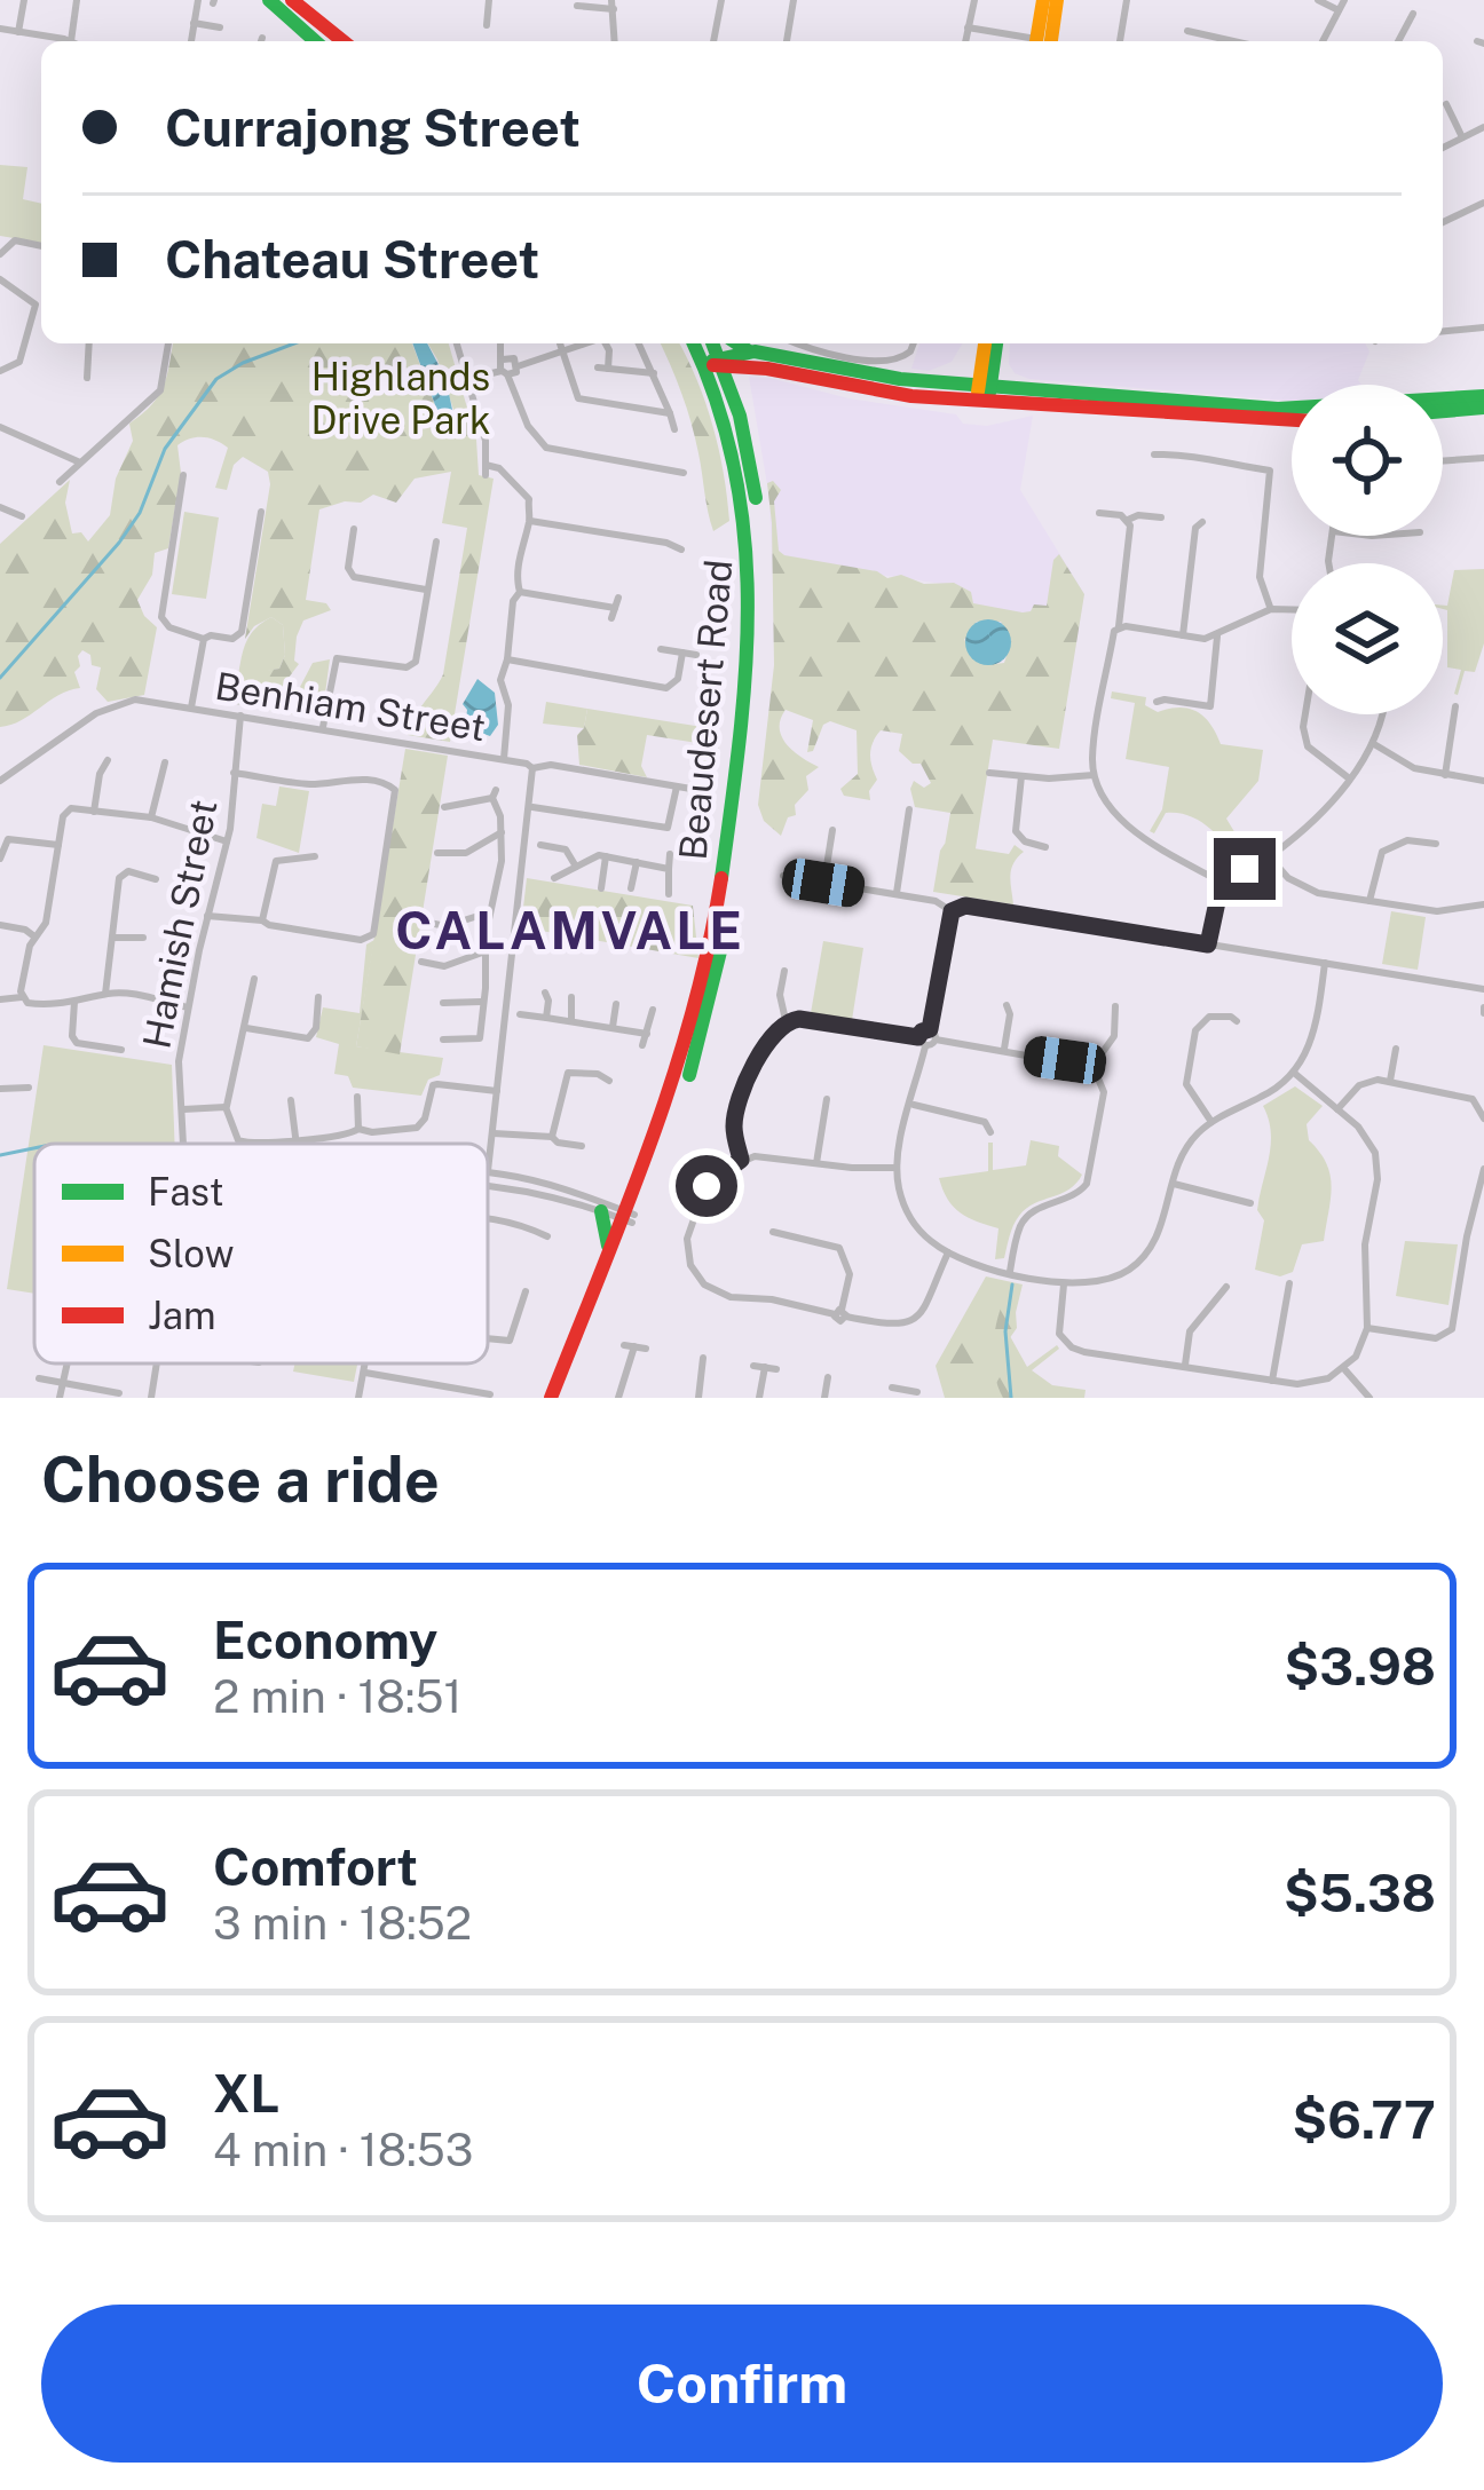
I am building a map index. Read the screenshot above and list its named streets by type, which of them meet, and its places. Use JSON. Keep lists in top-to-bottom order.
{
  "streets": {
    "main road": ["Beaudesert Road"],
    "street": ["Benhiam Street", "Hamish Street"]
  },
  "crossings": [
    ["Benhiam Street", "Hamish Street"]
  ],
  "districts": ["CALAMVALE"],
  "parks": ["Highlands Drive Park"],
  "legend": ["Fast", "Slow", "Jam"],
  "page": {
    "banner": ["Currajong Street", "Chateau Street"],
    "heading": "Choose a ride",
    "list": [
      {
        "name": "Economy",
        "note": "2 min · 18:51",
        "value": "$3.98"
      },
      {
        "name": "Comfort",
        "note": "3 min · 18:52",
        "value": "$5.38"
      },
      {
        "name": "XL",
        "note": "4 min · 18:53",
        "value": "$6.77"
      }
    ],
    "buttons": "Confirm"
  }
}
